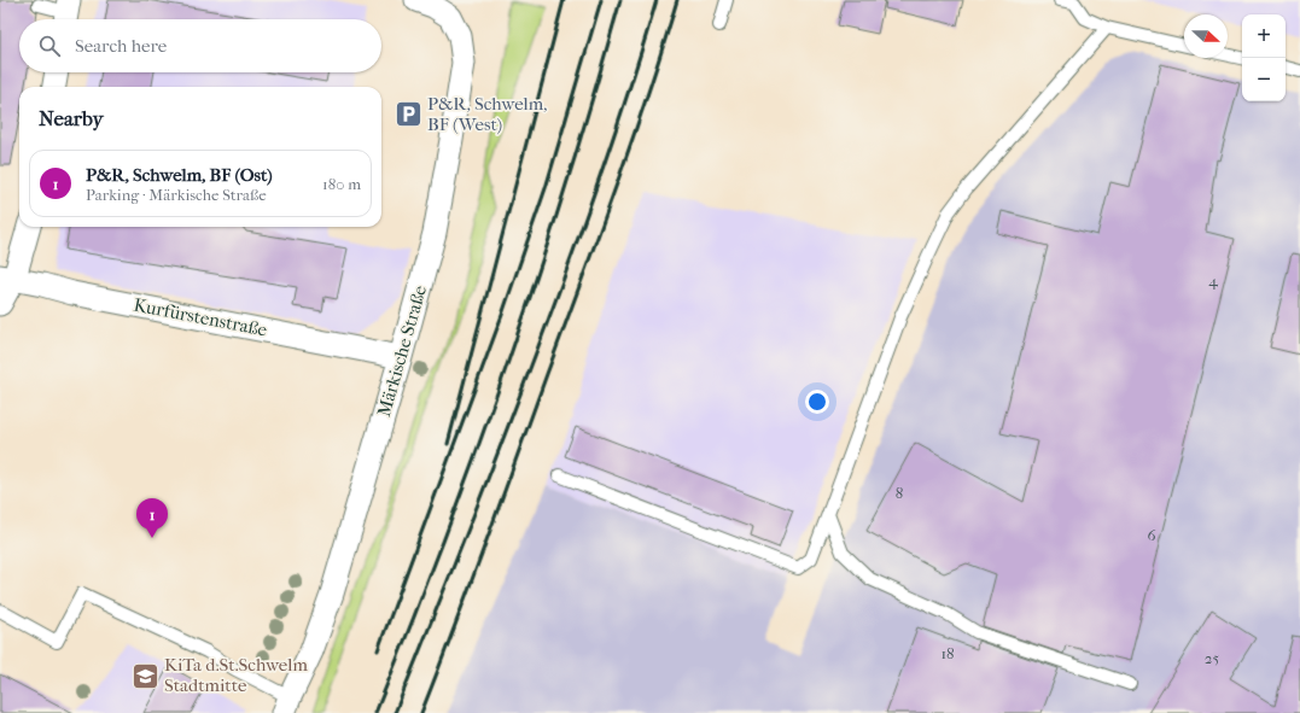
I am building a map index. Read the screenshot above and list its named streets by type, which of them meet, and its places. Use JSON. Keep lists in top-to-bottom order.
{
  "streets": {
    "street": ["Kurfürstenstraße", "Märkische Straße"]
  },
  "crossings": [
    ["Kurfürstenstraße", "Märkische Straße"]
  ],
  "places": {
    "parking": ["P&R, Schwelm, BF (West)"],
    "school or university": ["KiTa d.St.Schwelm Stadtmitte"]
  },
  "house_numbers": [
    "4",
    "8",
    "6",
    "18",
    "25"
  ],
  "north": "right",
  "page": {
    "map_buttons": ["+", "−"],
    "search": "Search here",
    "heading": "Nearby",
    "list": [
      {
        "mark": "1",
        "name": "P&R, Schwelm, BF (Ost)",
        "note": "Parking · Märkische Straße",
        "value": "180 m"
      }
    ],
    "pins": "1"
  }
}
